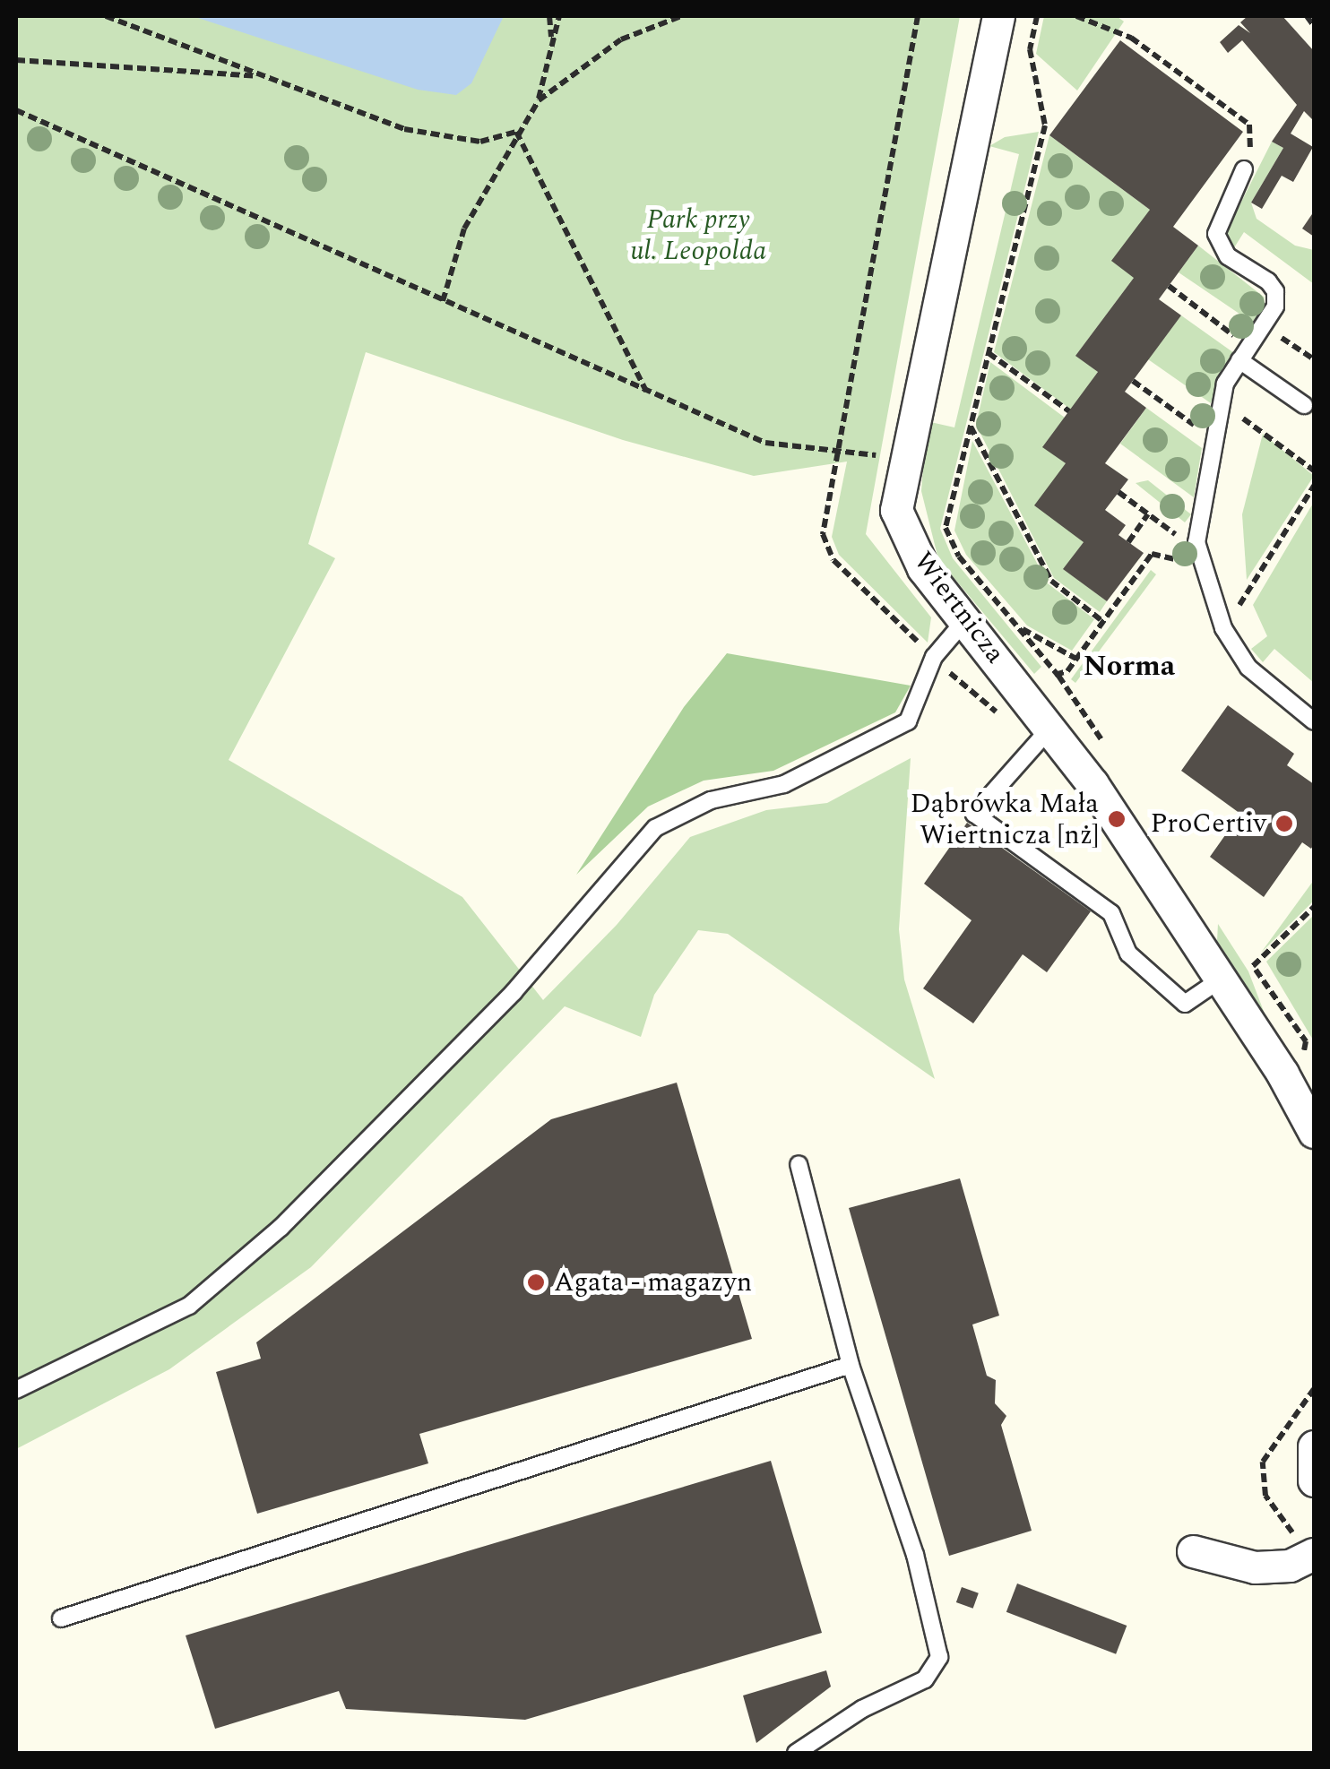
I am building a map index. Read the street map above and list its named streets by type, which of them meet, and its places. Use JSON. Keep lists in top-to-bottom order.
{
  "streets": {
    "street": ["Wiertnicza"]
  },
  "districts": ["Norma"],
  "parks": ["Park przy ul. Leopolda"],
  "places": ["Dąbrówka Mała Wiertnicza [nż]", "ProCertiv", "Agata - magazyn"]
}
